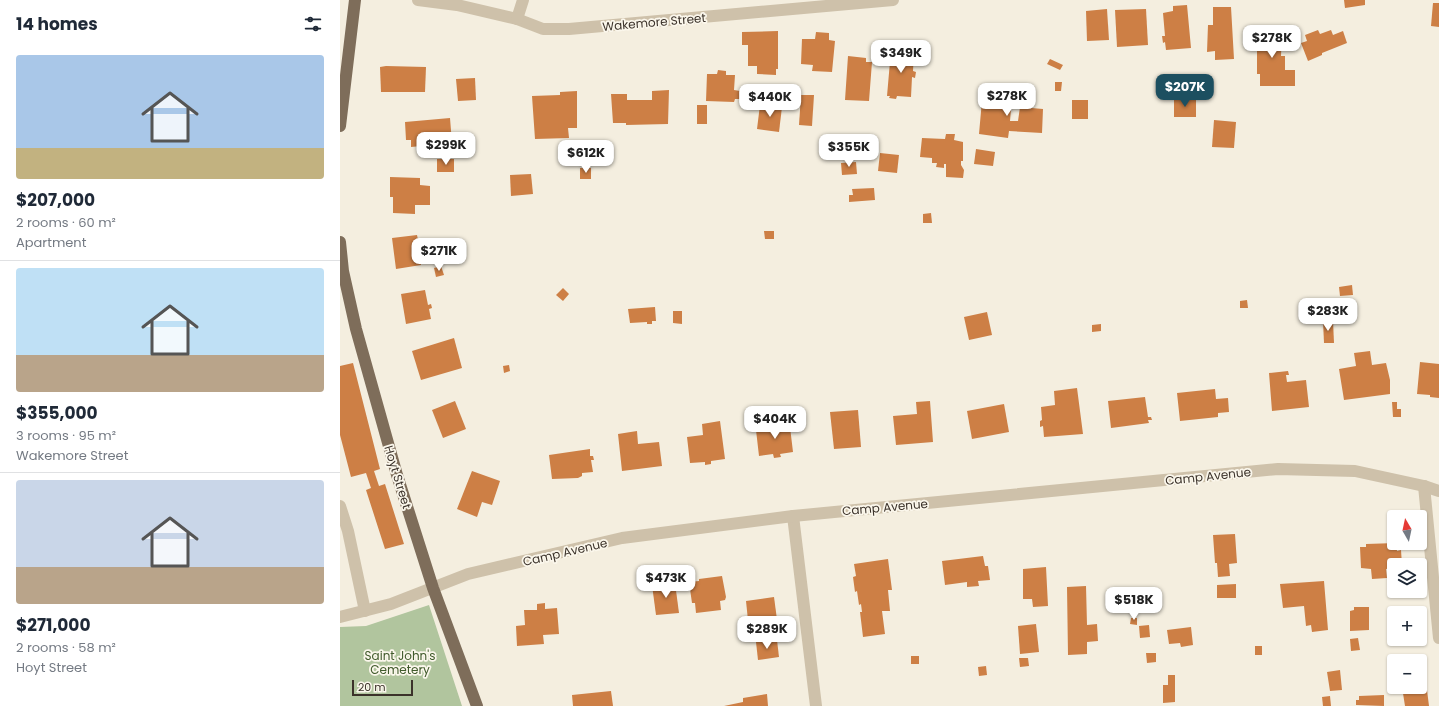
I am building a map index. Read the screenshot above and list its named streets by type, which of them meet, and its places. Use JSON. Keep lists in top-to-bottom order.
{
  "streets": {
    "main road": ["Hoyt Street"],
    "street": ["Wakemore Street", "Camp Avenue"]
  },
  "crossings": [
    ["Camp Avenue", "Hoyt Street"]
  ],
  "parks": ["Saint John's Cemetery"],
  "scale_bar": "20 m",
  "north": "top",
  "page": {
    "heading": "14 homes",
    "price": [
      "$278K",
      "$349K",
      "$207K",
      "$278K",
      "$440K",
      "$299K",
      "$355K",
      "$612K",
      "$271K",
      "$283K",
      "$404K",
      "$473K",
      "$518K",
      "$289K"
    ],
    "list": [
      {
        "name": "$207,000",
        "note": "2 rooms · 60 m² · Apartment"
      },
      {
        "name": "$355,000",
        "note": "3 rooms · 95 m² · Wakemore Street"
      },
      {
        "name": "$271,000",
        "note": "2 rooms · 58 m² · Hoyt Street"
      }
    ],
    "map_buttons": ["+", "−"],
    "scale": "20 m"
  }
}
